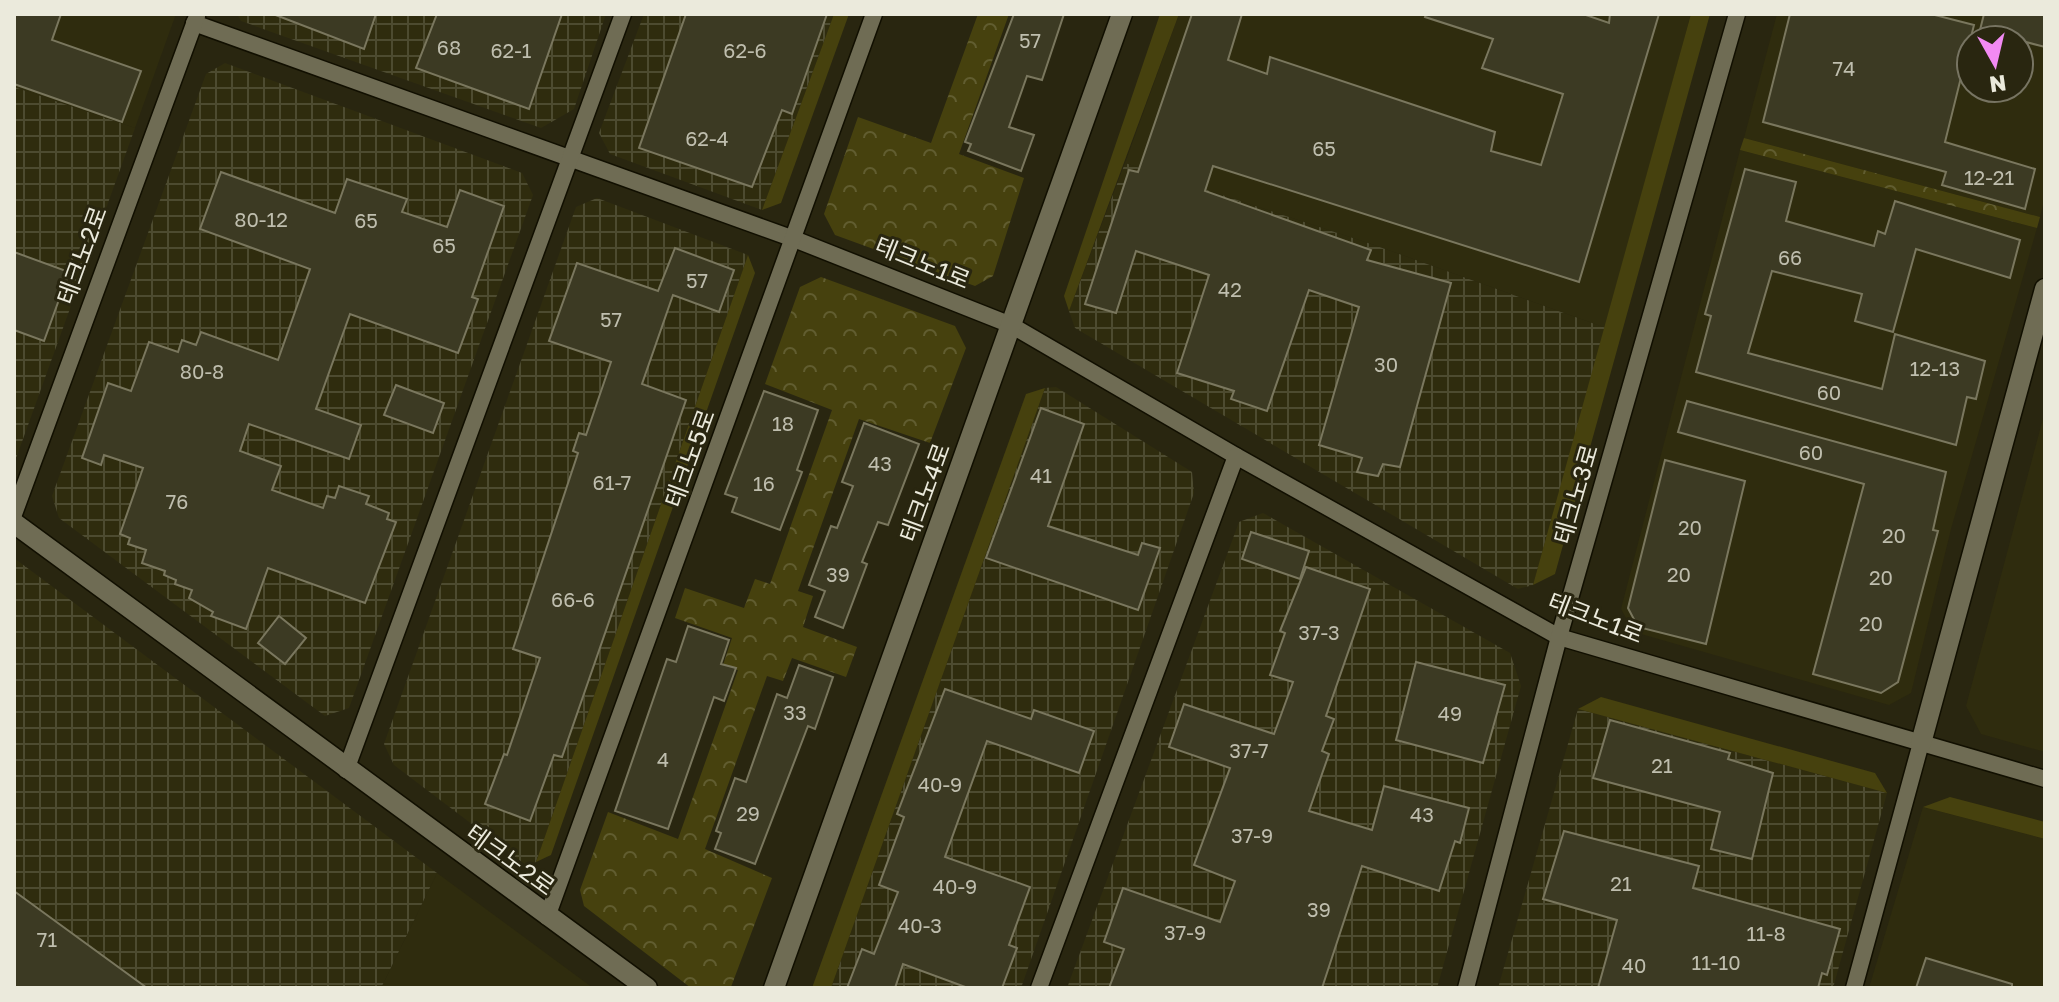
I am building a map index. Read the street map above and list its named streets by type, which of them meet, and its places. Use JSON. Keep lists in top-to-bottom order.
{
  "streets": {
    "main road": ["테크노2로", "테크노4로"],
    "street": ["테크노1로", "테크노5로", "테크노3로"]
  },
  "crossings": [
    ["테크노2로", "테크노1로"],
    ["테크노2로", "테크노5로"],
    ["테크노1로", "테크노5로"],
    ["테크노1로", "테크노4로"],
    ["테크노1로", "테크노3로"]
  ],
  "house_numbers": [
    "57",
    "68",
    "62-1",
    "62-6",
    "74",
    "62-4",
    "65",
    "12-21",
    "80-12",
    "65",
    "65",
    "66",
    "57",
    "42",
    "57",
    "30",
    "12-13",
    "80-8",
    "60",
    "18",
    "60",
    "43",
    "41",
    "61-7",
    "16",
    "76",
    "20",
    "20",
    "39",
    "20",
    "20",
    "66-6",
    "20",
    "37-3",
    "33",
    "49",
    "37-7",
    "4",
    "21",
    "40-9",
    "29",
    "43",
    "37-9",
    "21",
    "40-9",
    "39",
    "40-3",
    "37-9",
    "11-8",
    "71",
    "11-10",
    "40"
  ],
  "north": "bottom"
}
